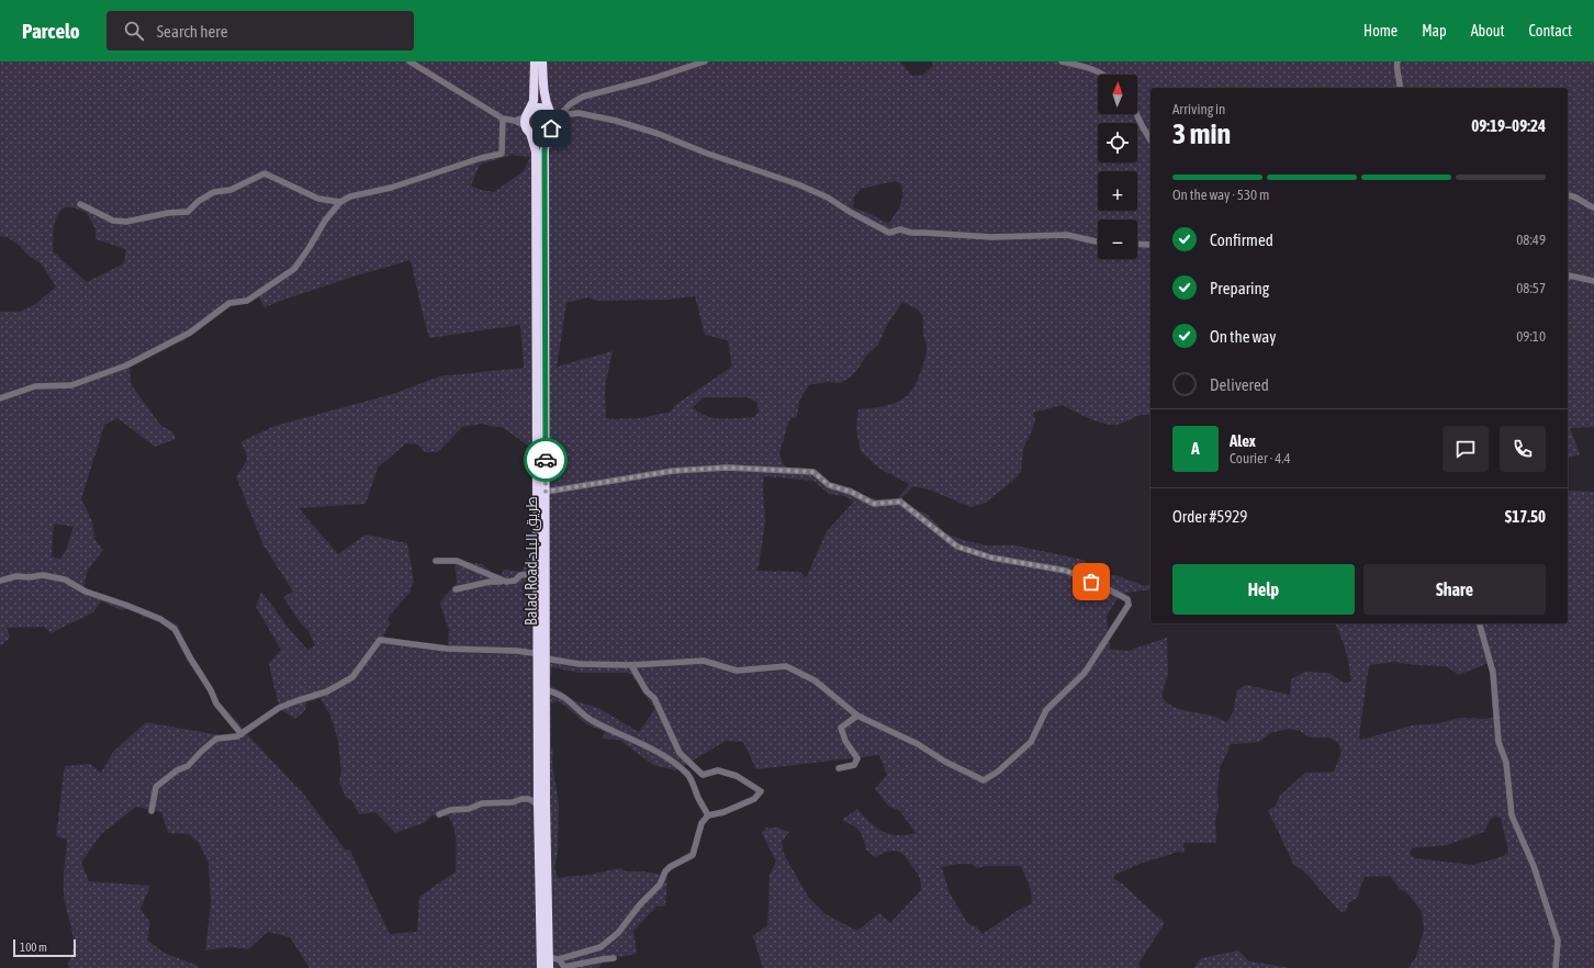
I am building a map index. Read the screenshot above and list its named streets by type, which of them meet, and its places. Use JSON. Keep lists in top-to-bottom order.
{
  "streets": {
    "highway": ["Balad Road طريق البلد"]
  },
  "scale_bar": "100 m",
  "north": "top",
  "page": {
    "header": "Parcelo",
    "search": "Search here",
    "nav": [
      "Home",
      "Map",
      "About",
      "Contact"
    ],
    "map_buttons": ["+", "−"],
    "heading": ["3 min", "Arriving in", "09:19–09:24"],
    "panel": [
      "Alex",
      "Courier · 4.4",
      "Order #5929",
      "$17.50"
    ],
    "bar": "On the way · 530 m",
    "list": [
      ["Confirmed", "08:49"],
      ["Preparing", "08:57"],
      ["On the way", "09:10"],
      "Delivered"
    ],
    "round": "A",
    "buttons": ["Help", "Share"],
    "scale": "100 m"
  }
}
